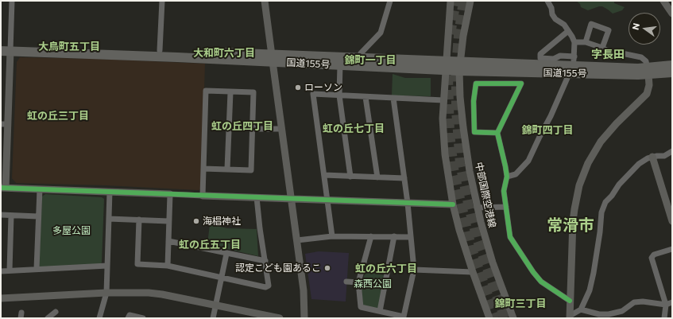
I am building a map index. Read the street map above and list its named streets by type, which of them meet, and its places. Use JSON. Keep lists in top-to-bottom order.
{
  "streets": {
    "highway": ["国道155号"],
    "street": ["中部国際空港線"]
  },
  "crossings": [
    ["国道155号", "中部国際空港線"]
  ],
  "districts": [
    "大鳥町五丁目",
    "大和町六丁目",
    "字長田",
    "錦町一丁目",
    "虹の丘三丁目",
    "虹の丘四丁目",
    "虹の丘七丁目",
    "錦町四丁目",
    "常滑市",
    "虹の丘五丁目",
    "虹の丘六丁目",
    "錦町三丁目"
  ],
  "parks": ["多屋公園", "森西公園"],
  "places": ["ローソン", "海椙神社", "認定こども園あるこ"],
  "north": "left"
}
